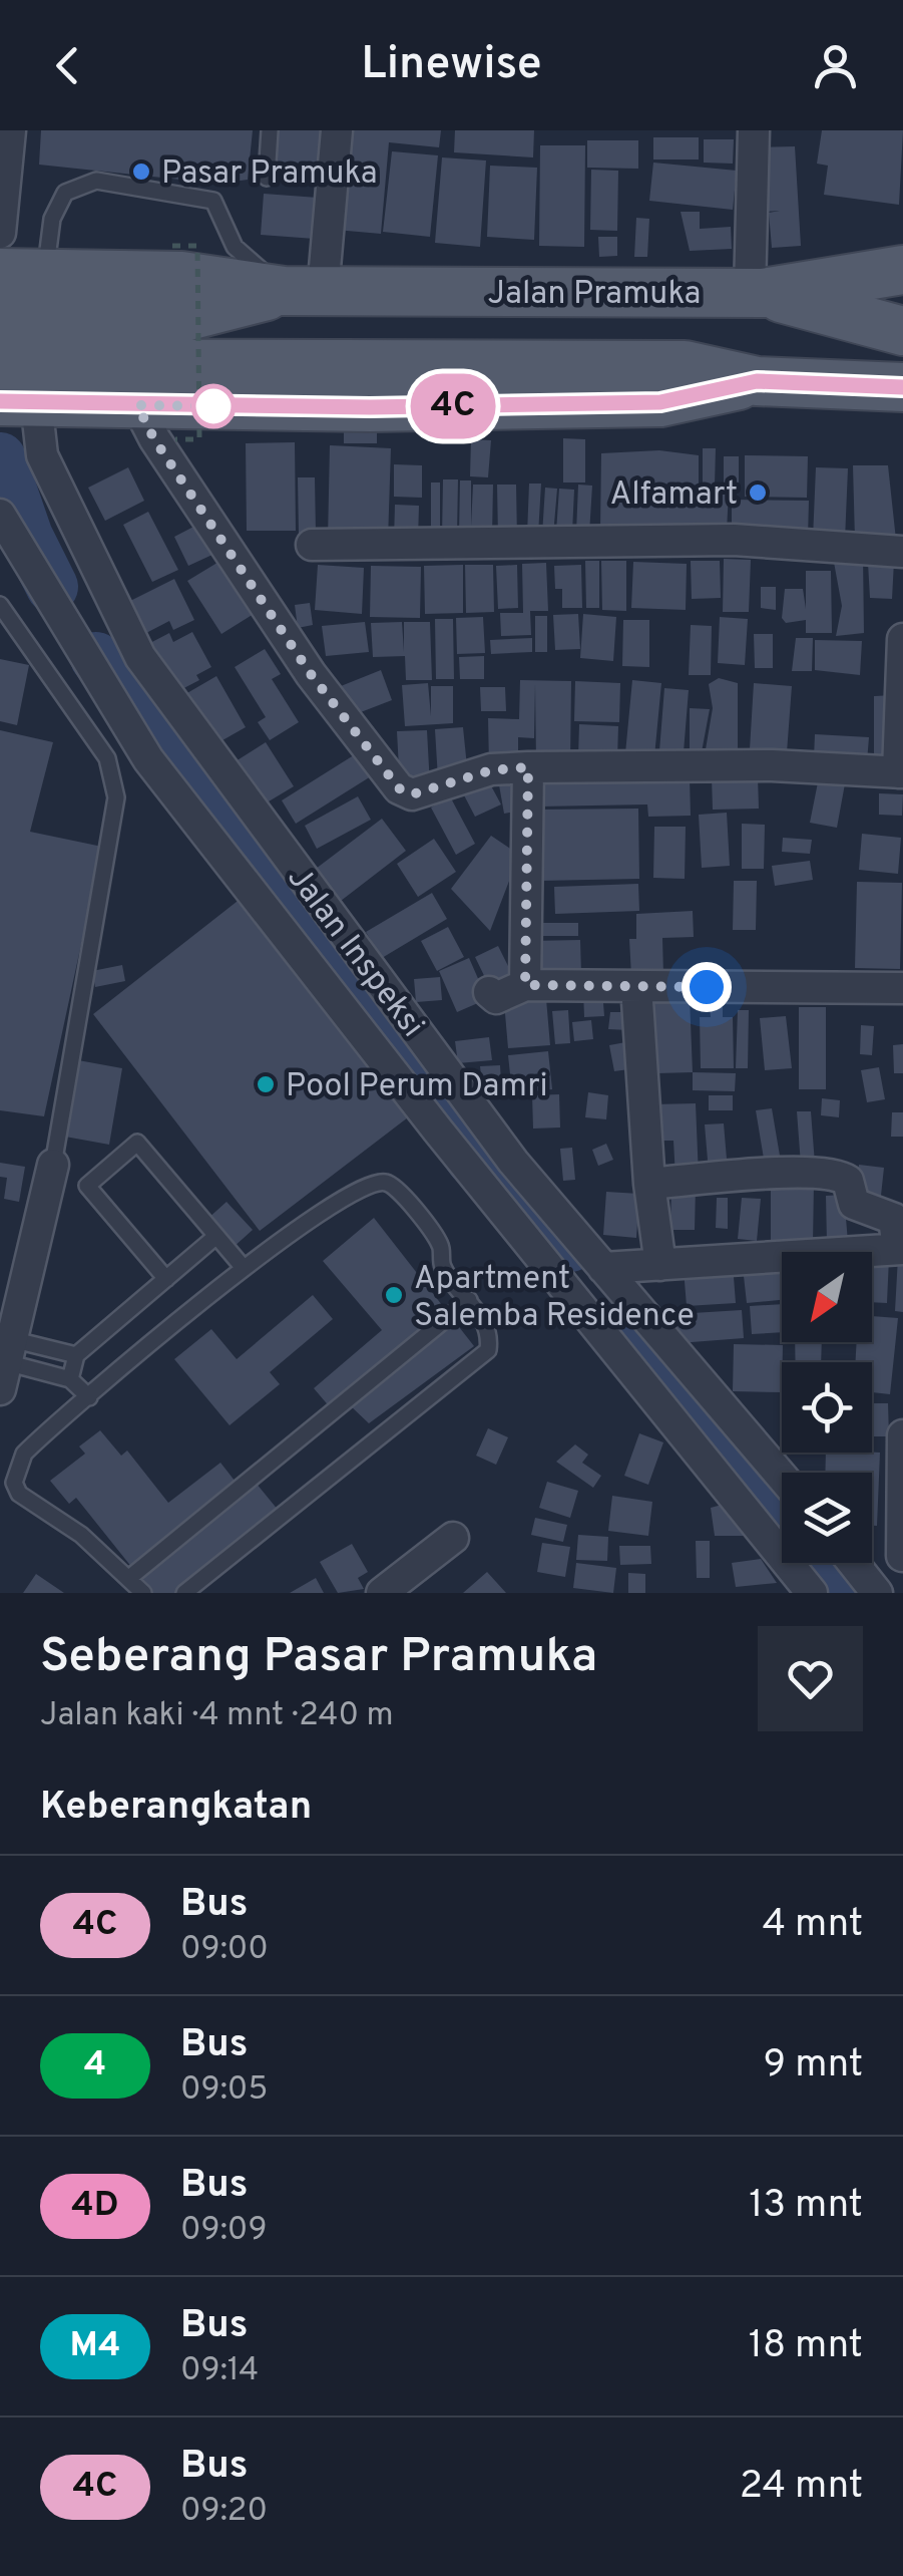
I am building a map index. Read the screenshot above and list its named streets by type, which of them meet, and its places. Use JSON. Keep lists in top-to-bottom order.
{
  "streets": {
    "main road": ["Jalan Pramuka"],
    "street": ["Jalan Inspeksi"]
  },
  "places": [
    "Pasar Pramuka",
    "Alfamart",
    "Pool Perum Damri",
    "Apartment Salemba Residence"
  ],
  "lines": ["bus line 4C"],
  "north": "bottom left",
  "page": {
    "header": "Linewise",
    "on_map": "4C",
    "heading": [
      ["Seberang Pasar Pramuka", "Jalan kaki · 4 mnt · 240 m"],
      "Keberangkatan"
    ],
    "list": [
      {
        "mark": "4C",
        "name": "Bus",
        "note": "09:00",
        "value": "4 mnt"
      },
      {
        "mark": "4",
        "name": "Bus",
        "note": "09:05",
        "value": "9 mnt"
      },
      {
        "mark": "4D",
        "name": "Bus",
        "note": "09:09",
        "value": "13 mnt"
      },
      {
        "mark": "M4",
        "name": "Bus",
        "note": "09:14",
        "value": "18 mnt"
      },
      {
        "mark": "4C",
        "name": "Bus",
        "note": "09:20",
        "value": "24 mnt"
      }
    ]
  }
}
